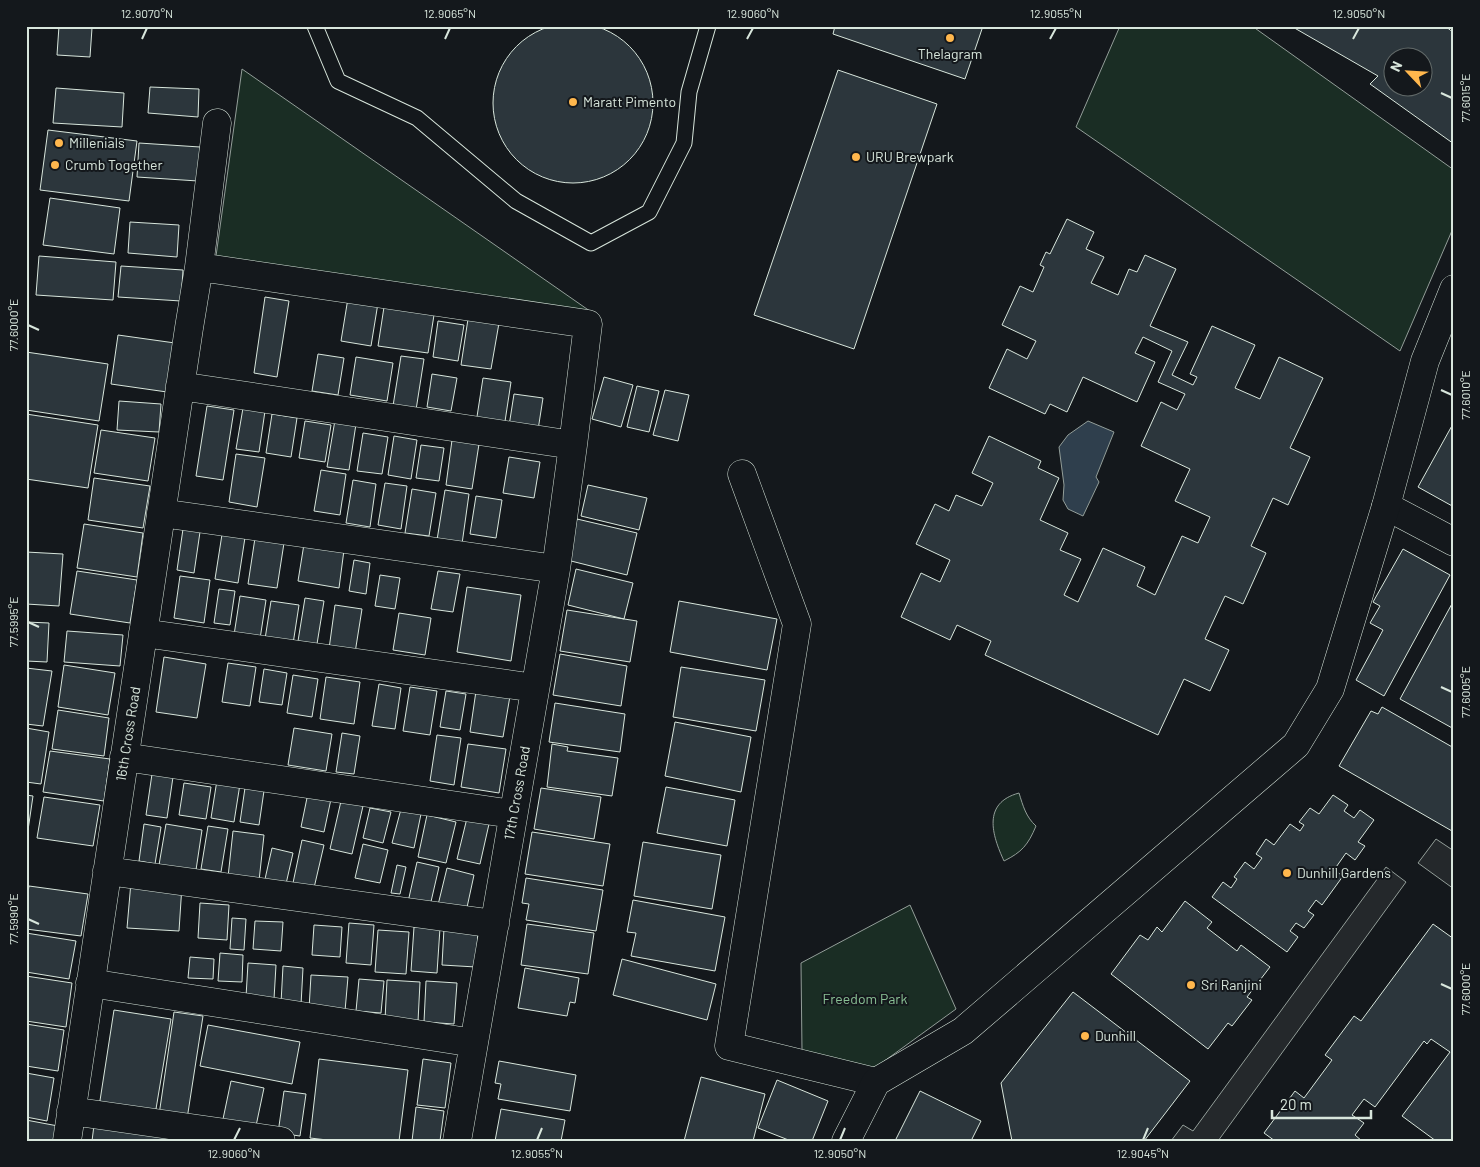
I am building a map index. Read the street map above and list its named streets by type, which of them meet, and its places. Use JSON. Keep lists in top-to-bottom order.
{
  "streets": {
    "street": ["16th Cross Road", "17th Cross Road"]
  },
  "crossings": [
    ["16th Cross Road", "17th Cross Road"]
  ],
  "parks": ["Freedom Park"],
  "places": [
    "Thelagram",
    "Maratt Pimento",
    "Millenials",
    "URU Brewpark",
    "Crumb Together",
    "Dunhill Gardens",
    "Sri Ranjini",
    "Dunhill"
  ],
  "scale_bar": "20 m",
  "north": "top left",
  "coordinates": [
    "12.9070°N",
    "12.9065°N",
    "12.9060°N",
    "12.9055°N",
    "12.9050°N",
    "77.6015°E",
    "77.6000°E",
    "77.6010°E",
    "77.5995°E",
    "77.6005°E",
    "77.5990°E",
    "12.9045°N"
  ]
}
